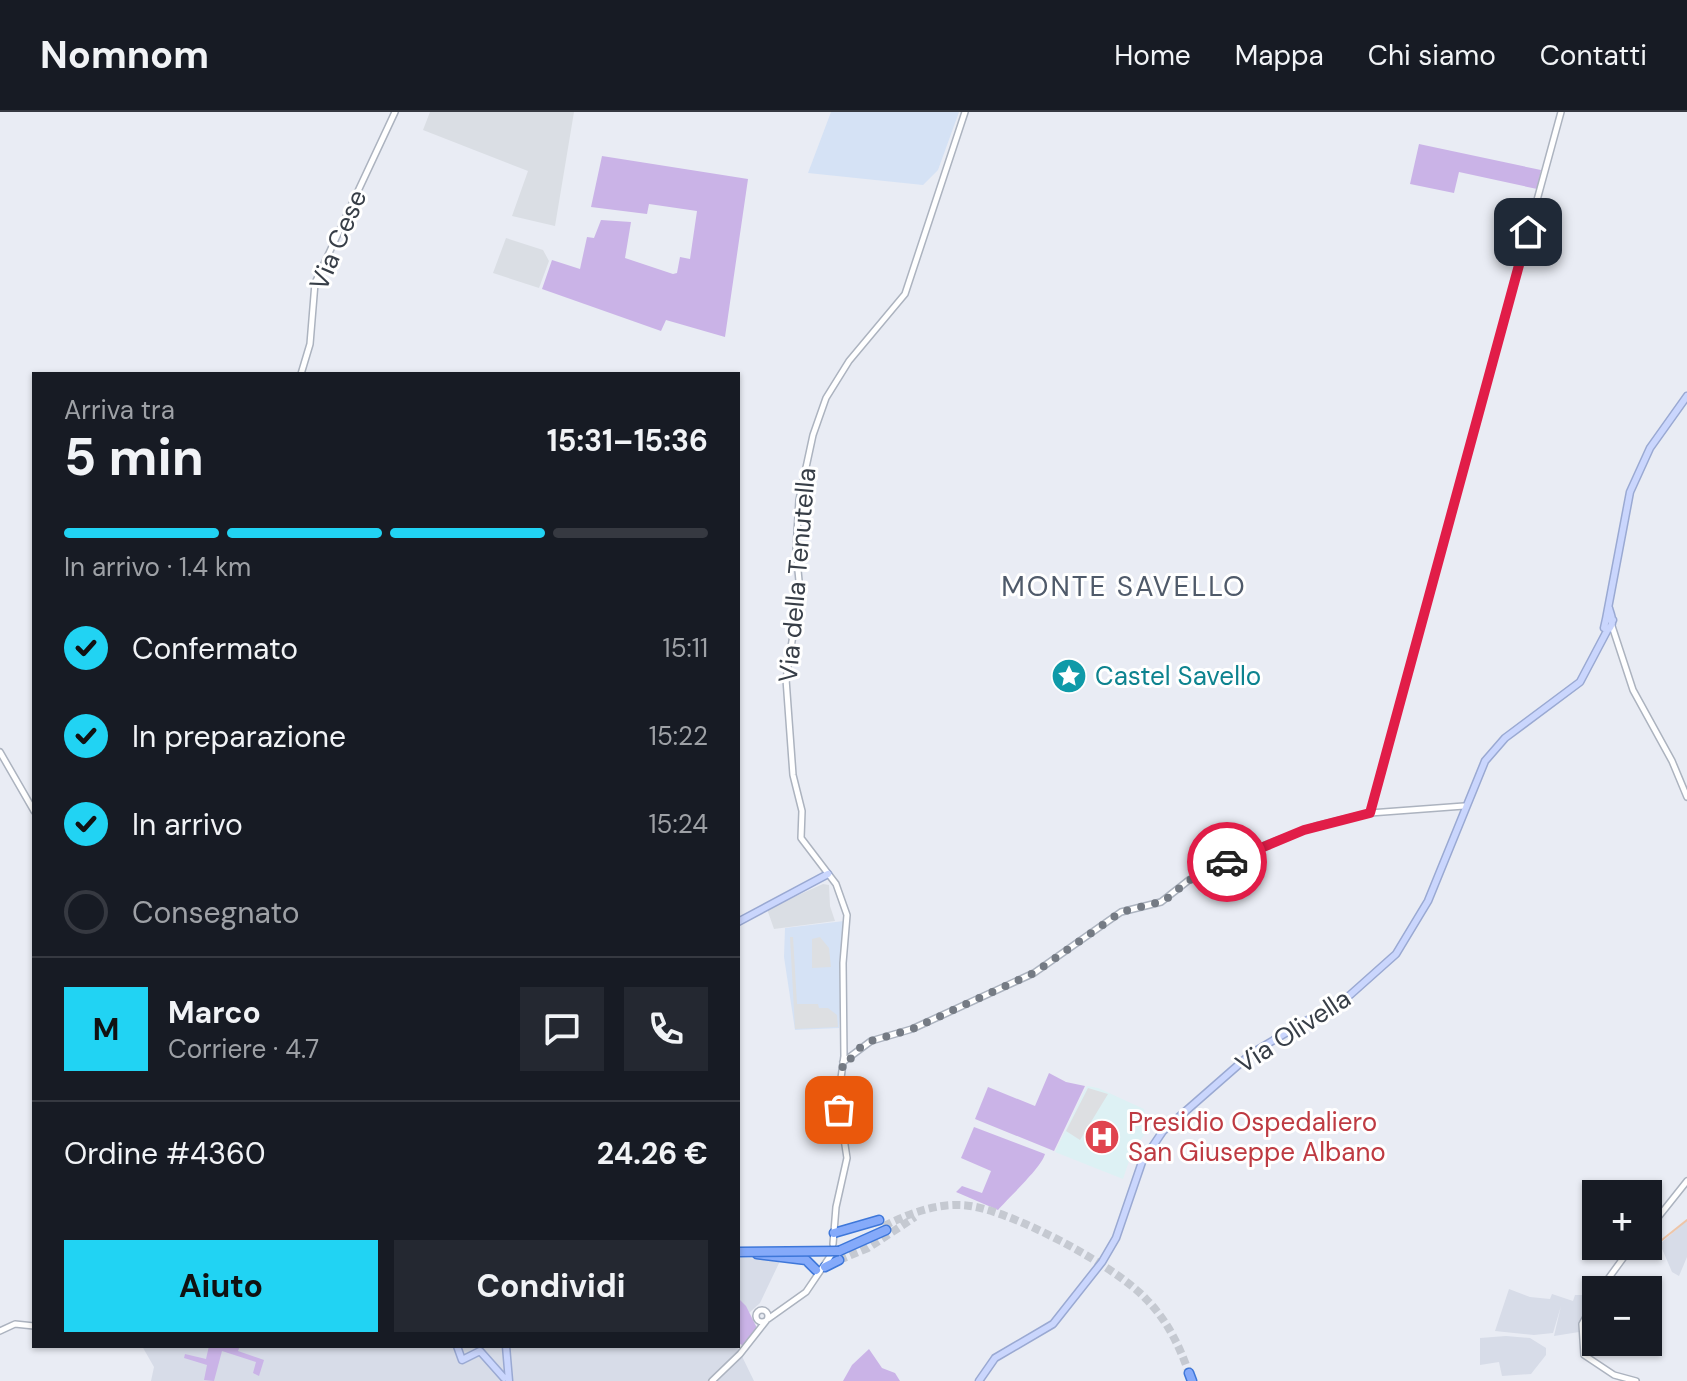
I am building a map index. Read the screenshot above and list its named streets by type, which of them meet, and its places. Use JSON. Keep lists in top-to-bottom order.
{
  "streets": {
    "main road": ["Via Olivella"],
    "street": ["Via Cese", "Via della Tenutella"]
  },
  "districts": ["MONTE SAVELLO"],
  "places": {
    "place": ["Castel Savello"],
    "hospital": ["Presidio Ospedaliero San Giuseppe Albano"]
  },
  "page": {
    "header": "Nomnom",
    "nav": [
      "Home",
      "Mappa",
      "Chi siamo",
      "Contatti"
    ],
    "heading": ["5 min", "Arriva tra", "15:31–15:36"],
    "panel": [
      "Marco",
      "Corriere · 4.7",
      "Ordine #4360",
      "24.26 €"
    ],
    "bar": "In arrivo · 1.4 km",
    "list": [
      ["Confermato", "15:11"],
      ["In preparazione", "15:22"],
      ["In arrivo", "15:24"],
      "Consegnato"
    ],
    "round": "M",
    "map_buttons": ["+", "−"],
    "buttons": ["Aiuto", "Condividi"]
  }
}
